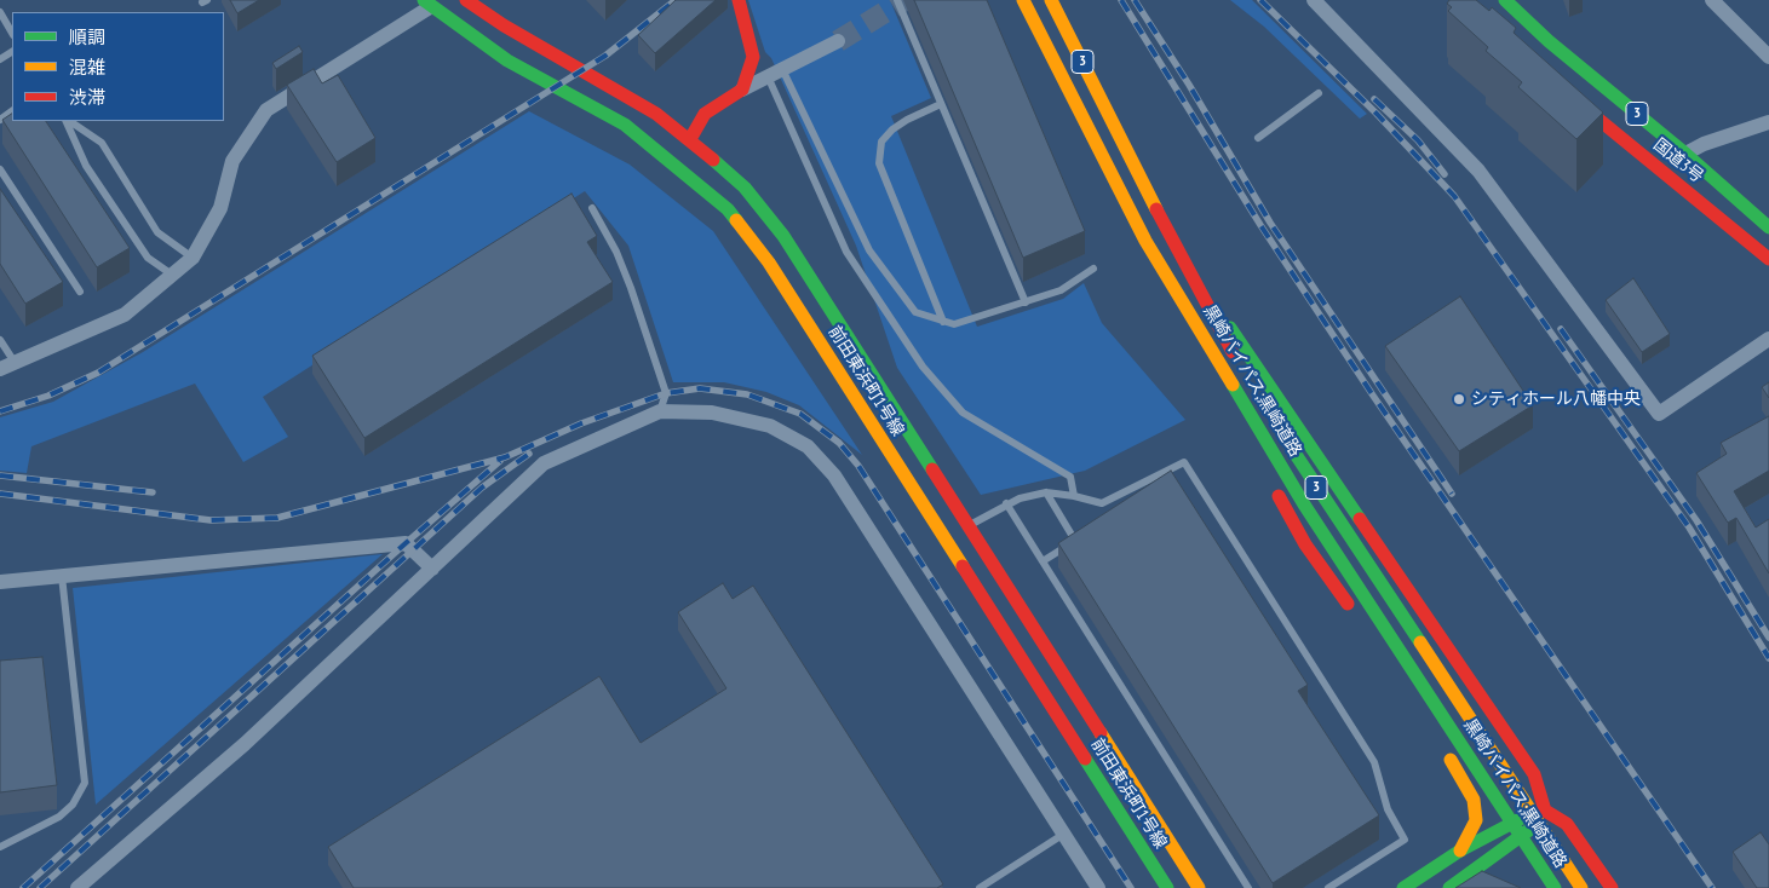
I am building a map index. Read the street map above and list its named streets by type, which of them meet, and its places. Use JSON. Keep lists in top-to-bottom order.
{
  "streets": {
    "main road": [
      "3",
      "国道3号",
      "前田東浜町1号線",
      "黒崎バイパス;黒崎道路"
    ]
  },
  "places": ["シティホール八幡中央"],
  "legend": ["順調", "混雑", "渋滞"]
}
